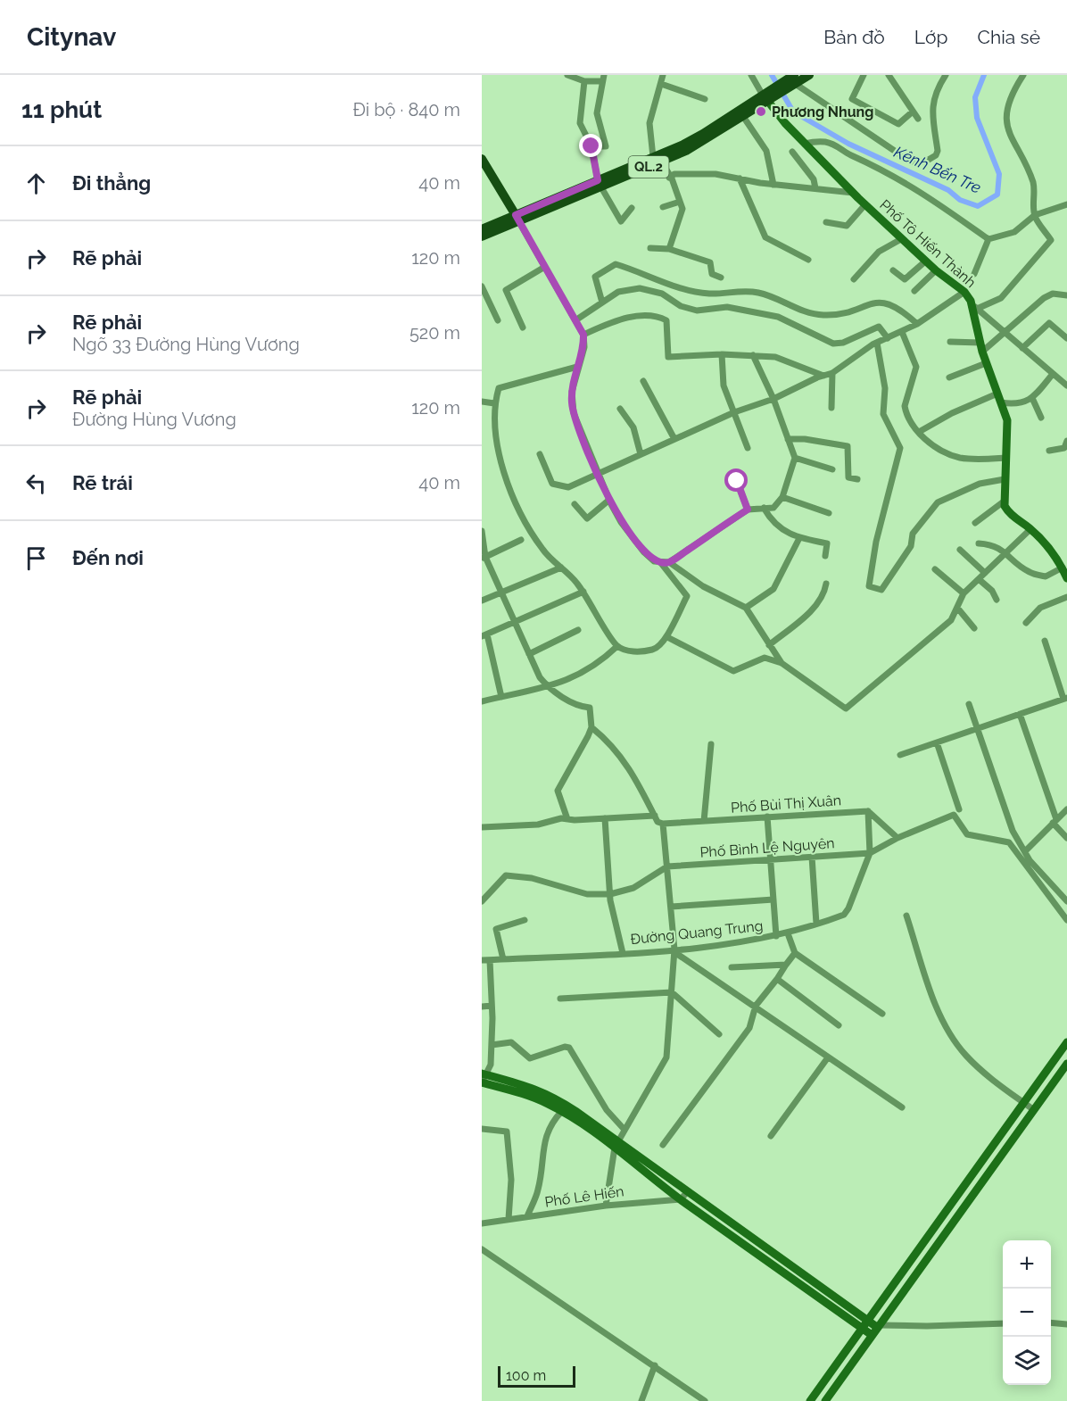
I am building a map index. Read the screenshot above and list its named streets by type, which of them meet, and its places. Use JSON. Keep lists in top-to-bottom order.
{
  "streets": {
    "main road": ["QL.2"],
    "street": [
      "Phố Tô Hiến Thành",
      "Phố Bùi Thị Xuân",
      "Phố Bình Lệ Nguyên",
      "Đường Quang Trung",
      "Phố Lê Hiến"
    ]
  },
  "crossings": [
    ["QL.2", "Phố Tô Hiến Thành"],
    ["Phố Bình Lệ Nguyên", "Đường Quang Trung"]
  ],
  "water": ["Kênh Bến Tre"],
  "places": ["Phương Nhung"],
  "scale_bar": "100 m",
  "page": {
    "header": "Citynav",
    "nav": ["Bản đồ", "Lớp", "Chia sẻ"],
    "heading": ["11 phút", "Đi bộ · 840 m"],
    "list": [
      ["Đi thẳng", "40 m"],
      ["Rẽ phải", "120 m"],
      ["Rẽ phải", "Ngõ 33 Đường Hùng Vương", "520 m"],
      ["Rẽ phải", "Đường Hùng Vương", "120 m"],
      ["Rẽ trái", "40 m"],
      "Đến nơi"
    ],
    "map_buttons": ["+", "−"],
    "scale": "100 m"
  }
}
